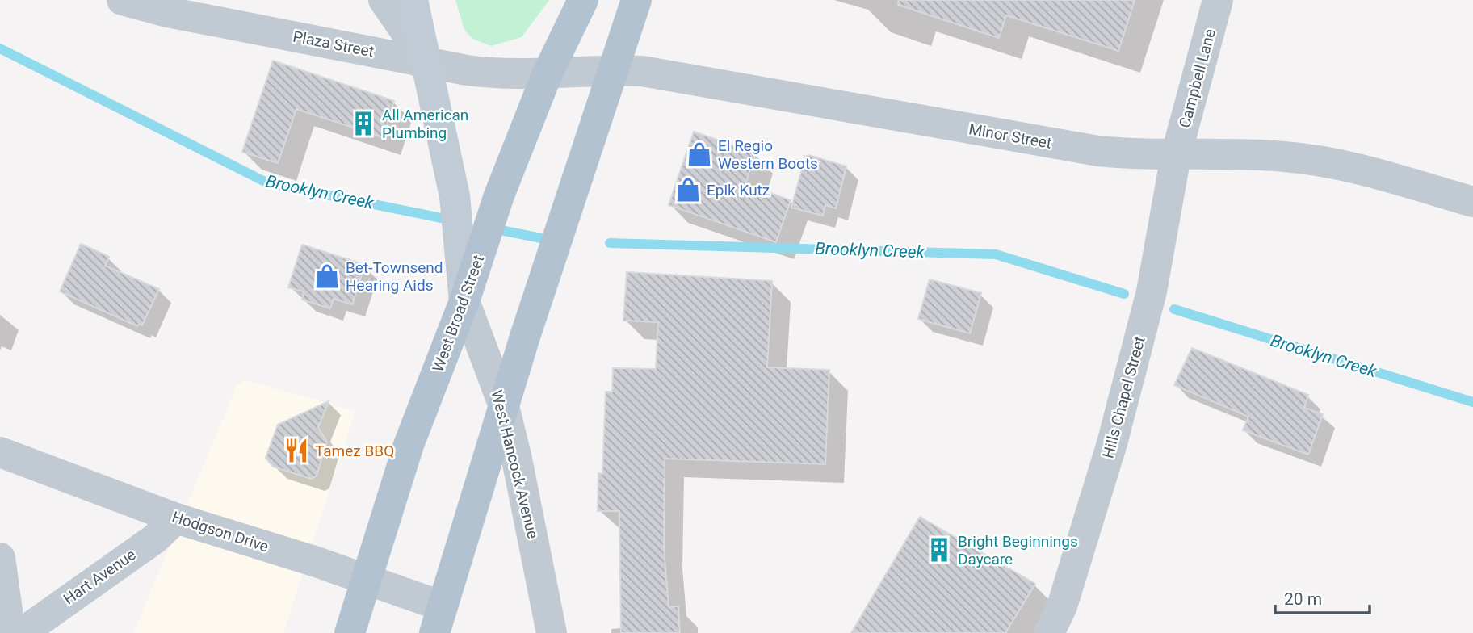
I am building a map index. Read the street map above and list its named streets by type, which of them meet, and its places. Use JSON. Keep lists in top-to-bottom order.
{
  "streets": {
    "main road": ["West Broad Street"],
    "street": [
      "Plaza Street",
      "Campbell Lane",
      "Minor Street",
      "Hills Chapel Street",
      "West Hancock Avenue",
      "Hodgson Drive",
      "Hart Avenue"
    ]
  },
  "crossings": [
    ["Plaza Street", "Minor Street"],
    ["Plaza Street", "West Broad Street"],
    ["Plaza Street", "West Hancock Avenue"],
    ["Campbell Lane", "Minor Street"],
    ["Campbell Lane", "Hills Chapel Street"],
    ["Minor Street", "West Broad Street"],
    ["Minor Street", "Hills Chapel Street"],
    ["West Broad Street", "West Hancock Avenue"],
    ["West Broad Street", "Hodgson Drive"],
    ["Hodgson Drive", "Hart Avenue"]
  ],
  "water": ["Brooklyn Creek"],
  "places": {
    "building": ["All American Plumbing", "Bright Beginnings Daycare"],
    "shop": ["El Regio Western Boots", "Epik Kutz", "Bet-Townsend Hearing Aids"],
    "restaurant": ["Tamez BBQ"]
  },
  "scale_bar": "20 m"
}
